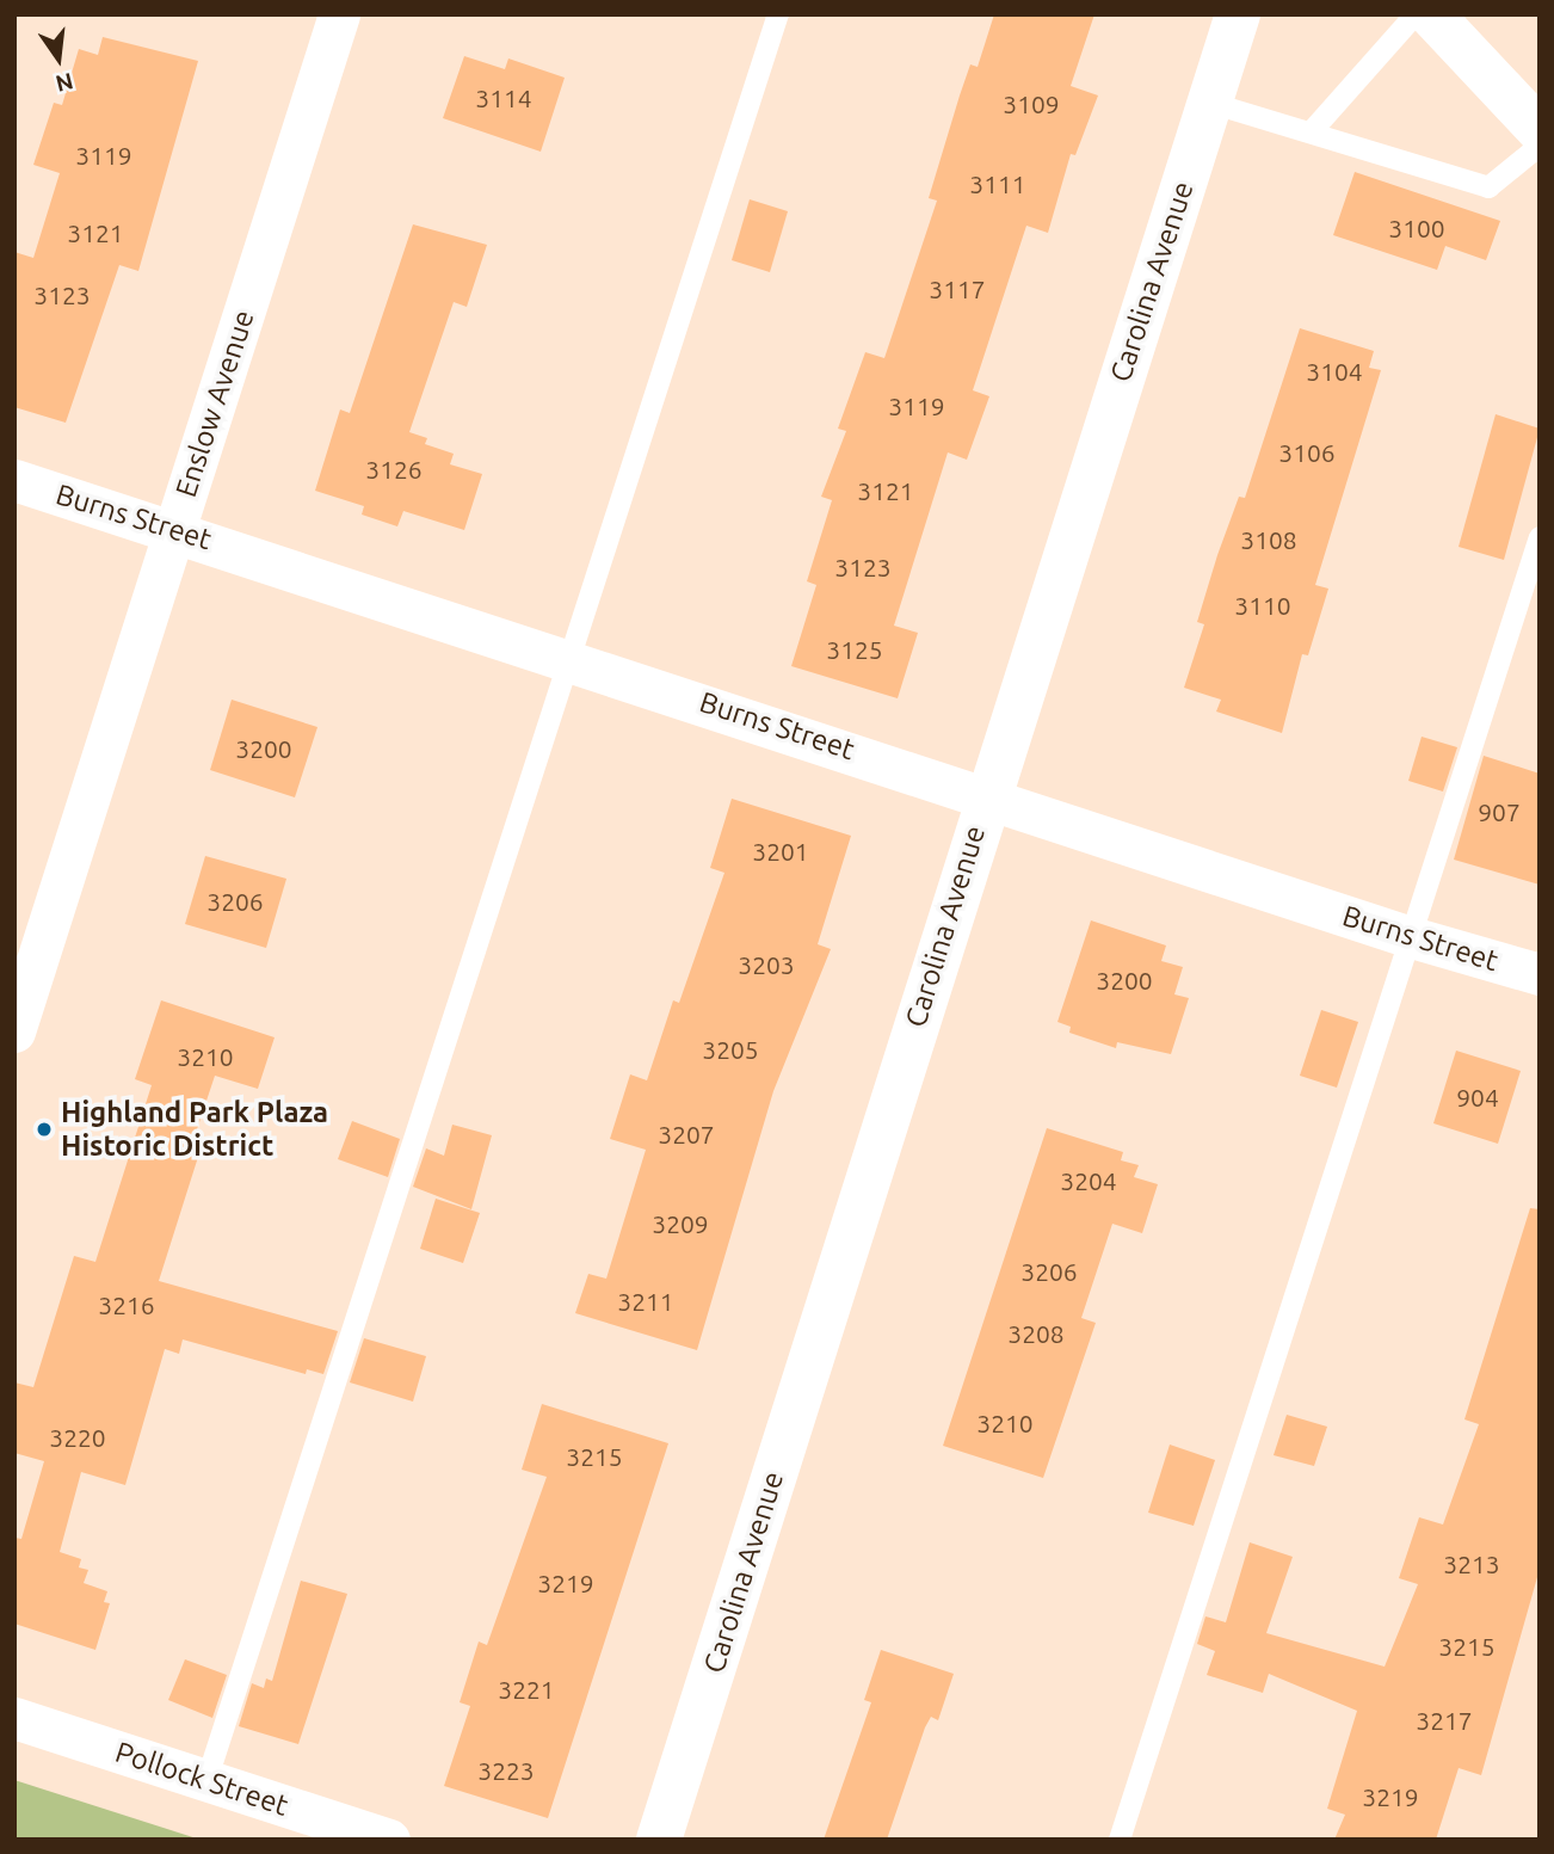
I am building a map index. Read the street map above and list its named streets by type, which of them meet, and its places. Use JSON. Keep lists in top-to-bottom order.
{
  "streets": {
    "street": [
      "Carolina Avenue",
      "Enslow Avenue",
      "Burns Street",
      "Pollock Street"
    ]
  },
  "crossings": [
    ["Carolina Avenue", "Burns Street"],
    ["Enslow Avenue", "Burns Street"]
  ],
  "places": ["Highland Park Plaza Historic District"],
  "house_numbers": [
    "3114",
    "3109",
    "3119",
    "3111",
    "3100",
    "3121",
    "3117",
    "3123",
    "3104",
    "3119",
    "3106",
    "3126",
    "3121",
    "3108",
    "3123",
    "3110",
    "3125",
    "3200",
    "907",
    "3201",
    "3206",
    "3203",
    "3200",
    "3205",
    "3210",
    "904",
    "3207",
    "3204",
    "3209",
    "3206",
    "3211",
    "3216",
    "3208",
    "3210",
    "3220",
    "3215",
    "3213",
    "3219",
    "3215",
    "3221",
    "3217",
    "3223",
    "3219"
  ],
  "north": "bottom"
}
